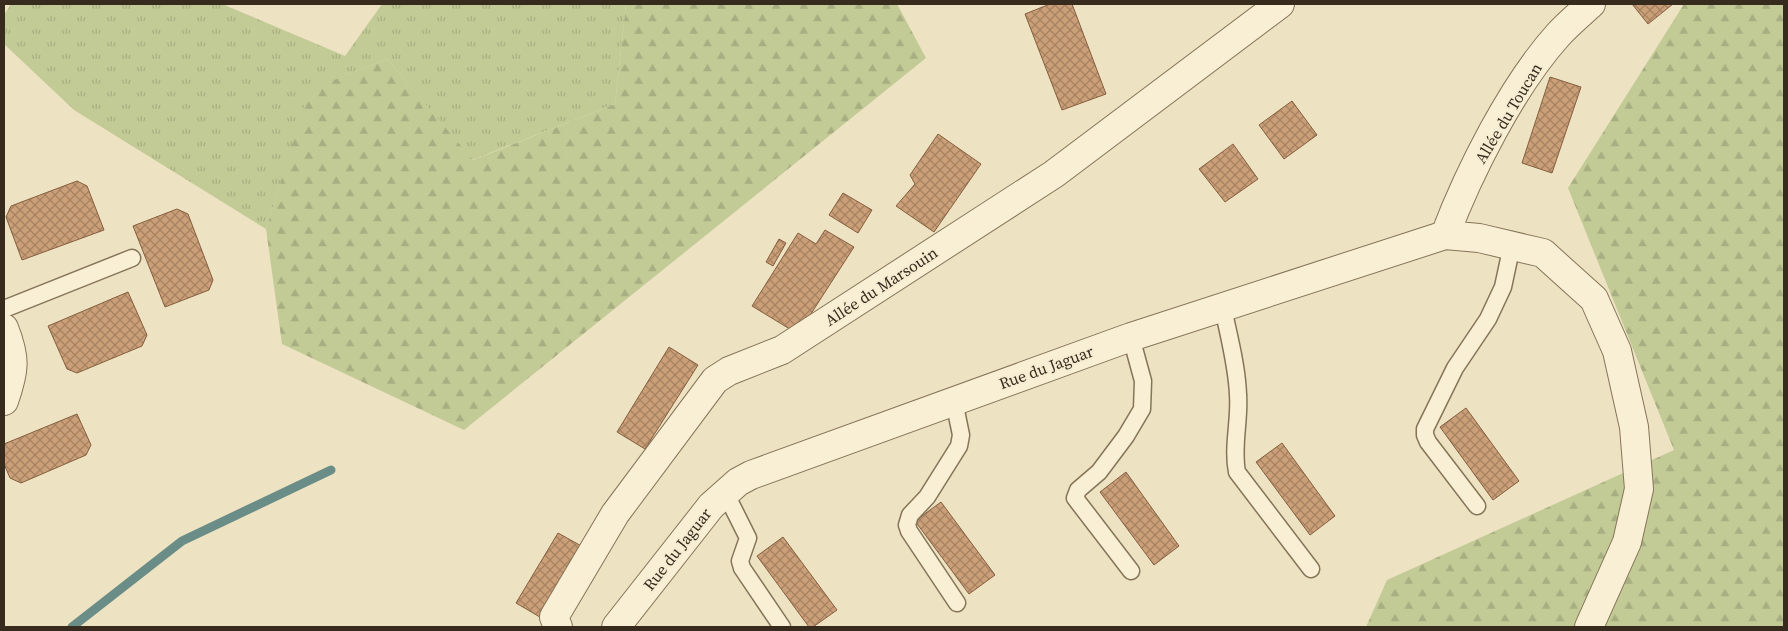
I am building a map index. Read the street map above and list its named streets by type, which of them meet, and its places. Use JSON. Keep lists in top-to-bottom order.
{
  "streets": {
    "street": ["Allée du Toucan", "Allée du Marsouin", "Rue du Jaguar"]
  },
  "crossings": [
    ["Allée du Toucan", "Rue du Jaguar"]
  ]
}
